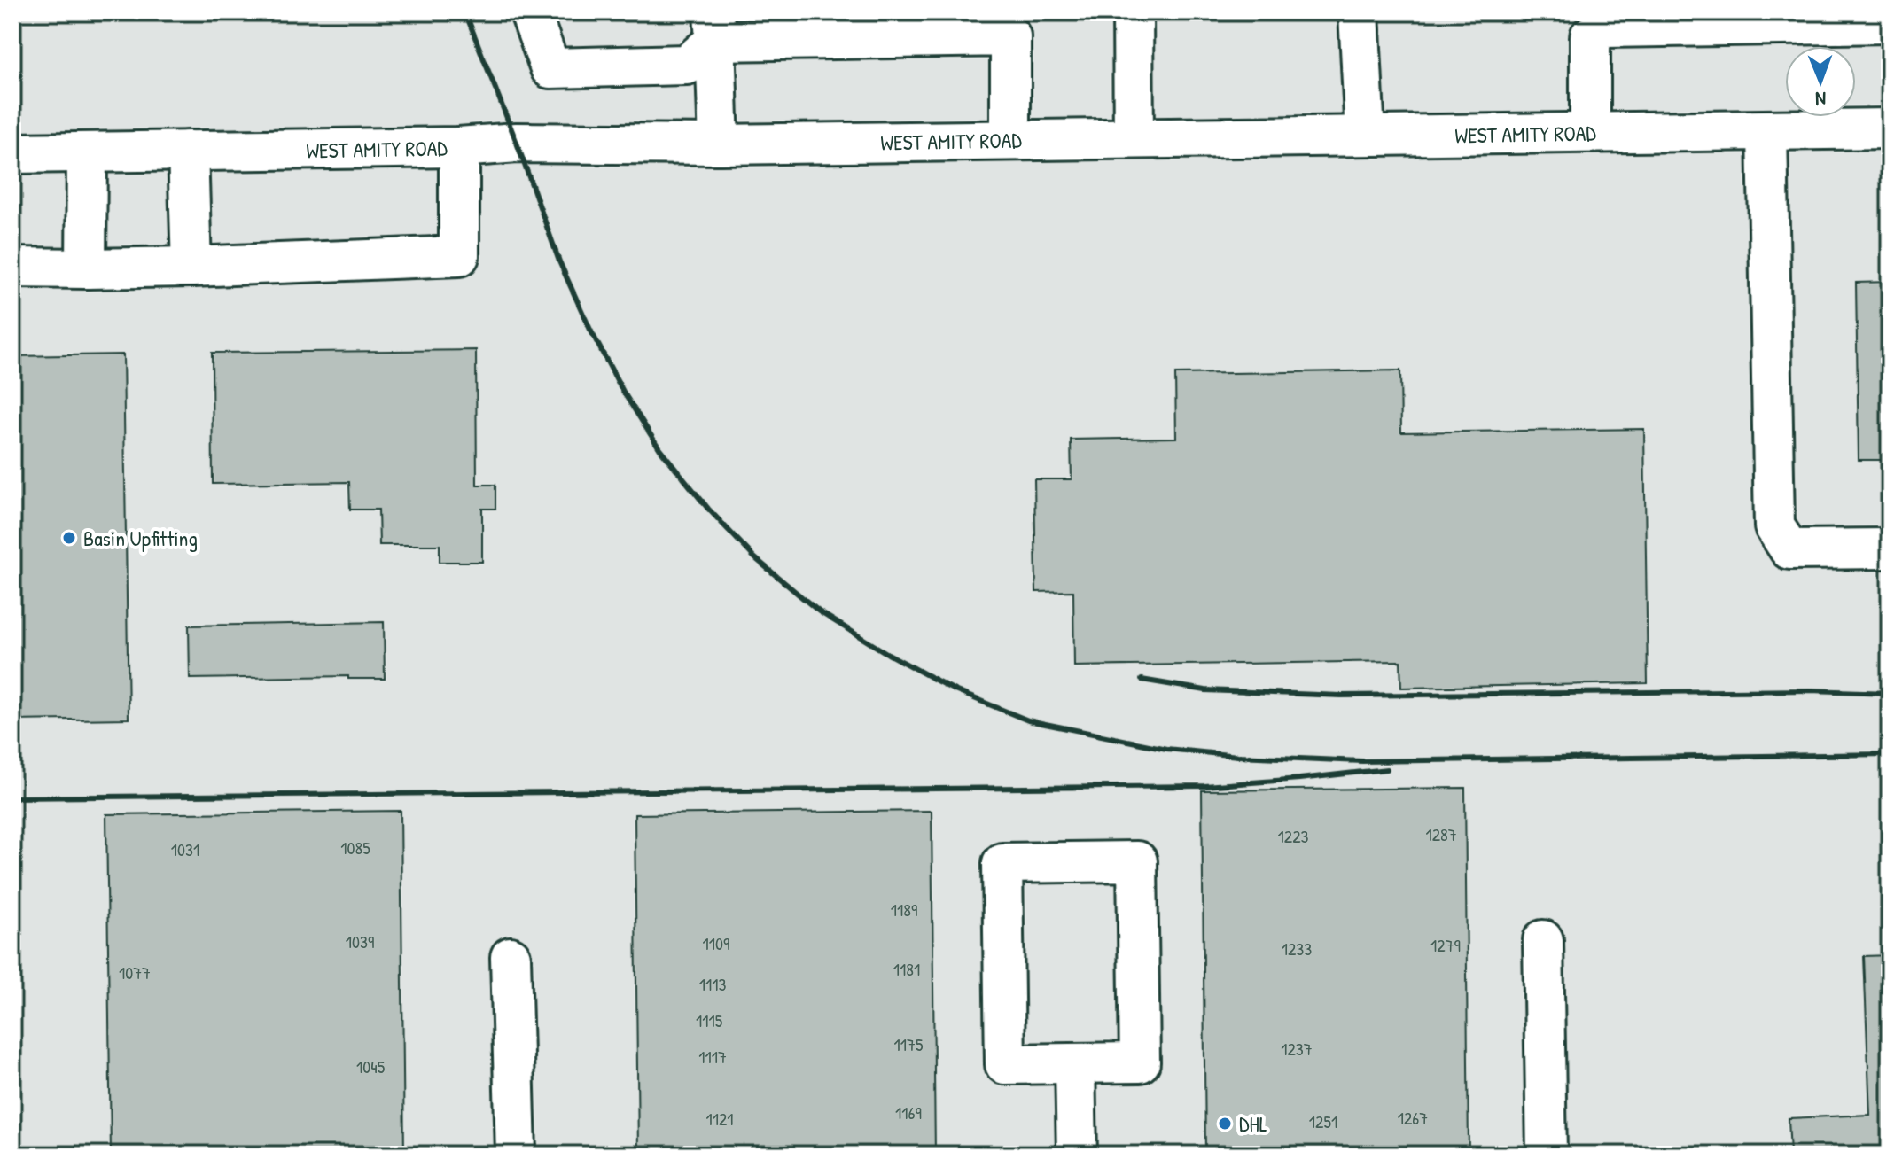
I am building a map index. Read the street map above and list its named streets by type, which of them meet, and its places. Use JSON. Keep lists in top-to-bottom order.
{
  "streets": {
    "street": ["WEST AMITY ROAD"]
  },
  "places": ["Basin Upfitting", "DHL"],
  "house_numbers": [
    "1287",
    "1223",
    "1085",
    "1031",
    "1189",
    "1039",
    "1109",
    "1279",
    "1233",
    "1181",
    "1077",
    "1113",
    "1115",
    "1175",
    "1237",
    "1117",
    "1045",
    "1169",
    "1267",
    "1121",
    "1251"
  ],
  "north": "bottom"
}
